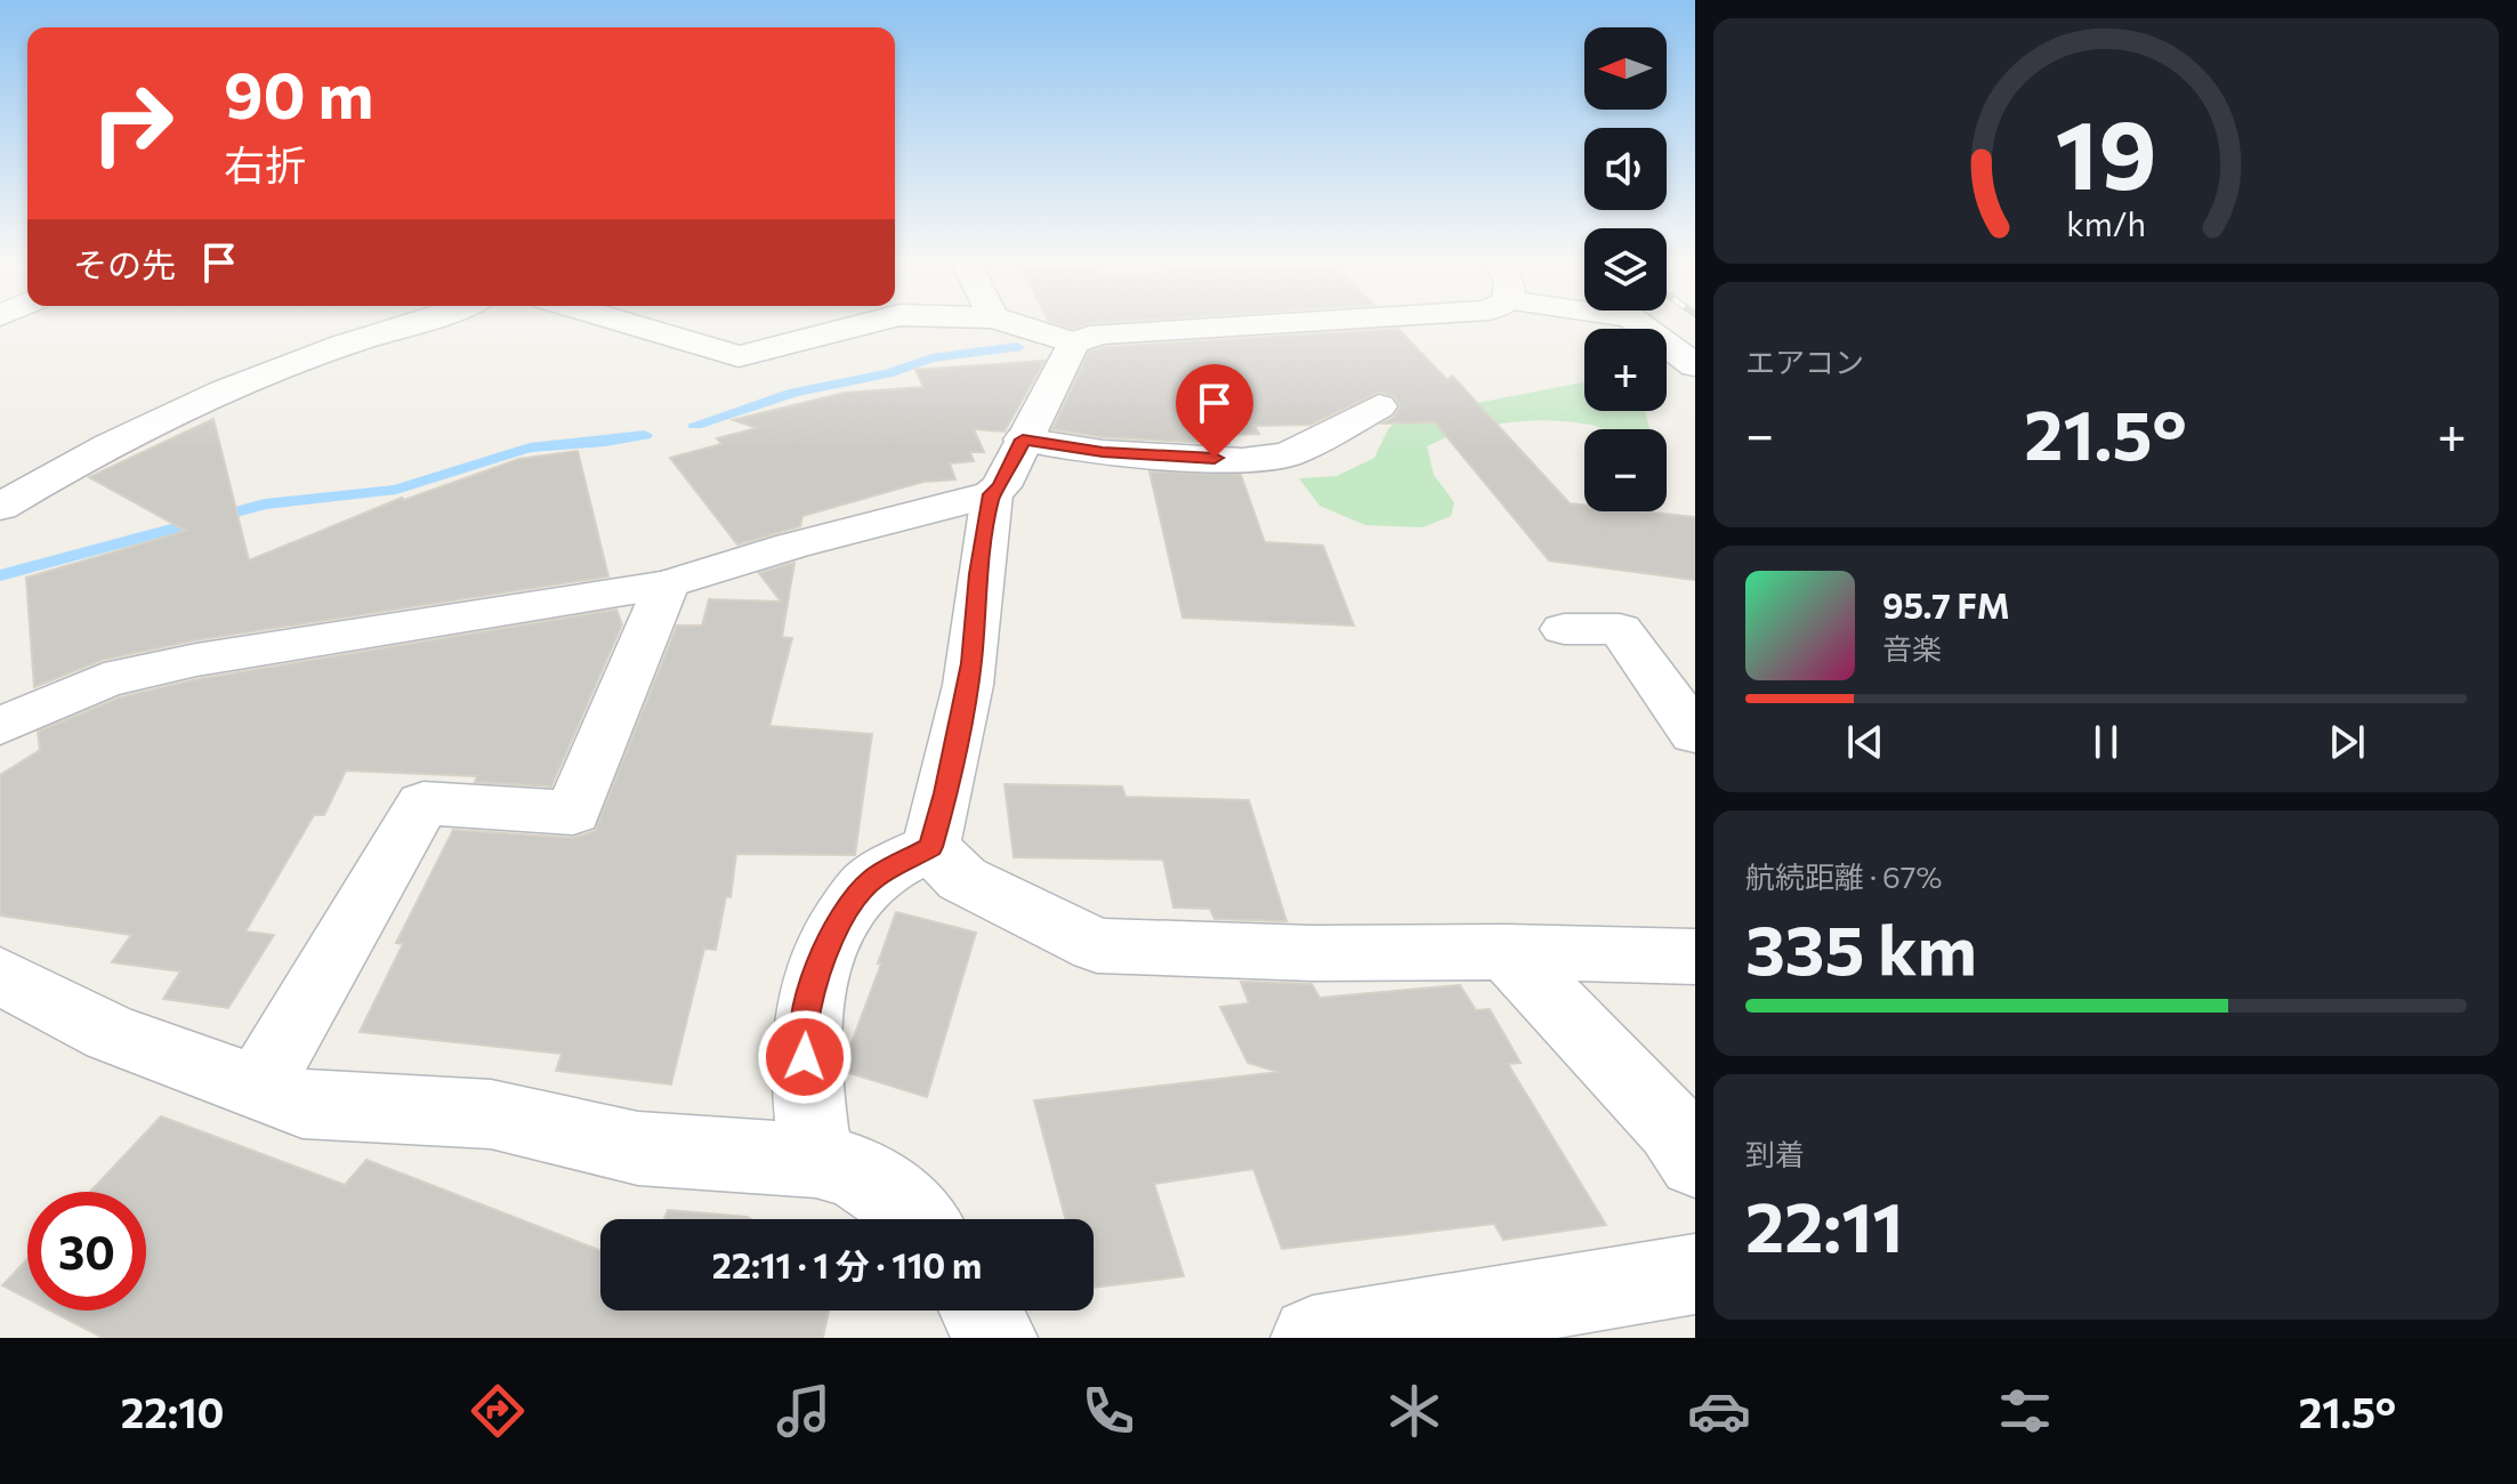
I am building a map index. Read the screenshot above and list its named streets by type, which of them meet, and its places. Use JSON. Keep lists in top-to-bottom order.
{
  "north": "left",
  "page": {
    "map_buttons": ["+", "−"],
    "turn": ["90 m", "右折"],
    "then": "その先",
    "tile": [
      "エアコン",
      ["航続距離 · 67%", "335 km"],
      ["到着", "22:11"]
    ],
    "heat": ["−", "21.5°", "+"],
    "song": ["95.7 FM", "音楽"],
    "limit": "30",
    "trip": "22:11 · 1 分 · 110 m",
    "tabs": ["22:10", "21.5°"],
    "gauge": ["19", "km/h"]
  }
}
